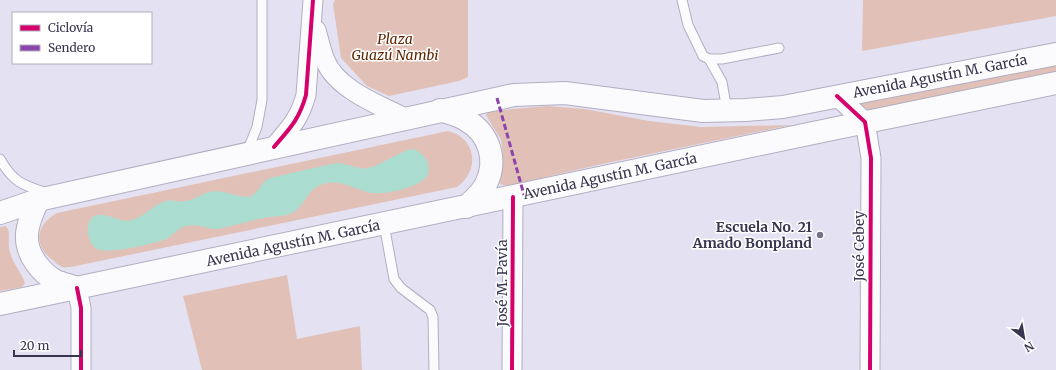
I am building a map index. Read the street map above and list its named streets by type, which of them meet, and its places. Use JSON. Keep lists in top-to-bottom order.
{
  "streets": {
    "main road": ["Avenida Agustín M. García"],
    "street": ["José Cebey", "José M. Pavía"]
  },
  "crossings": [
    ["Avenida Agustín M. García", "José Cebey"],
    ["Avenida Agustín M. García", "José M. Pavía"]
  ],
  "parks": ["Plaza Guazú Nambi"],
  "places": ["Escuela No. 21 Amado Bonpland"],
  "legend": ["Ciclovía", "Sendero"],
  "scale_bar": "20 m",
  "north": "bottom right"
}
